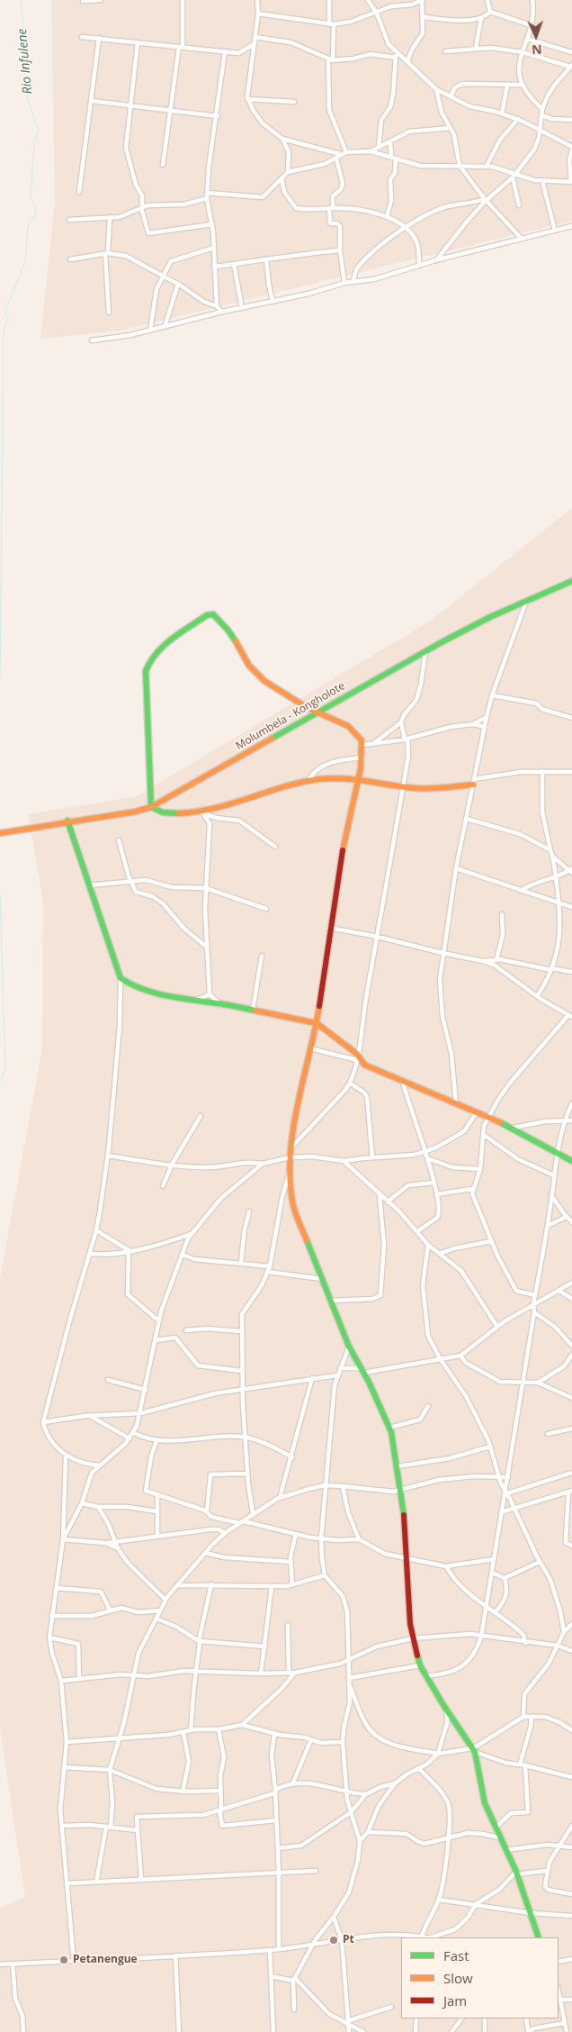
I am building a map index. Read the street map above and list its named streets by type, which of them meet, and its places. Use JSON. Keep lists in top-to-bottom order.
{
  "streets": {
    "street": ["Molumbela - Kongholote"]
  },
  "water": ["Rio Infulene"],
  "places": ["Pt", "Petanengue"],
  "legend": ["Fast", "Slow", "Jam"],
  "north": "bottom"
}
